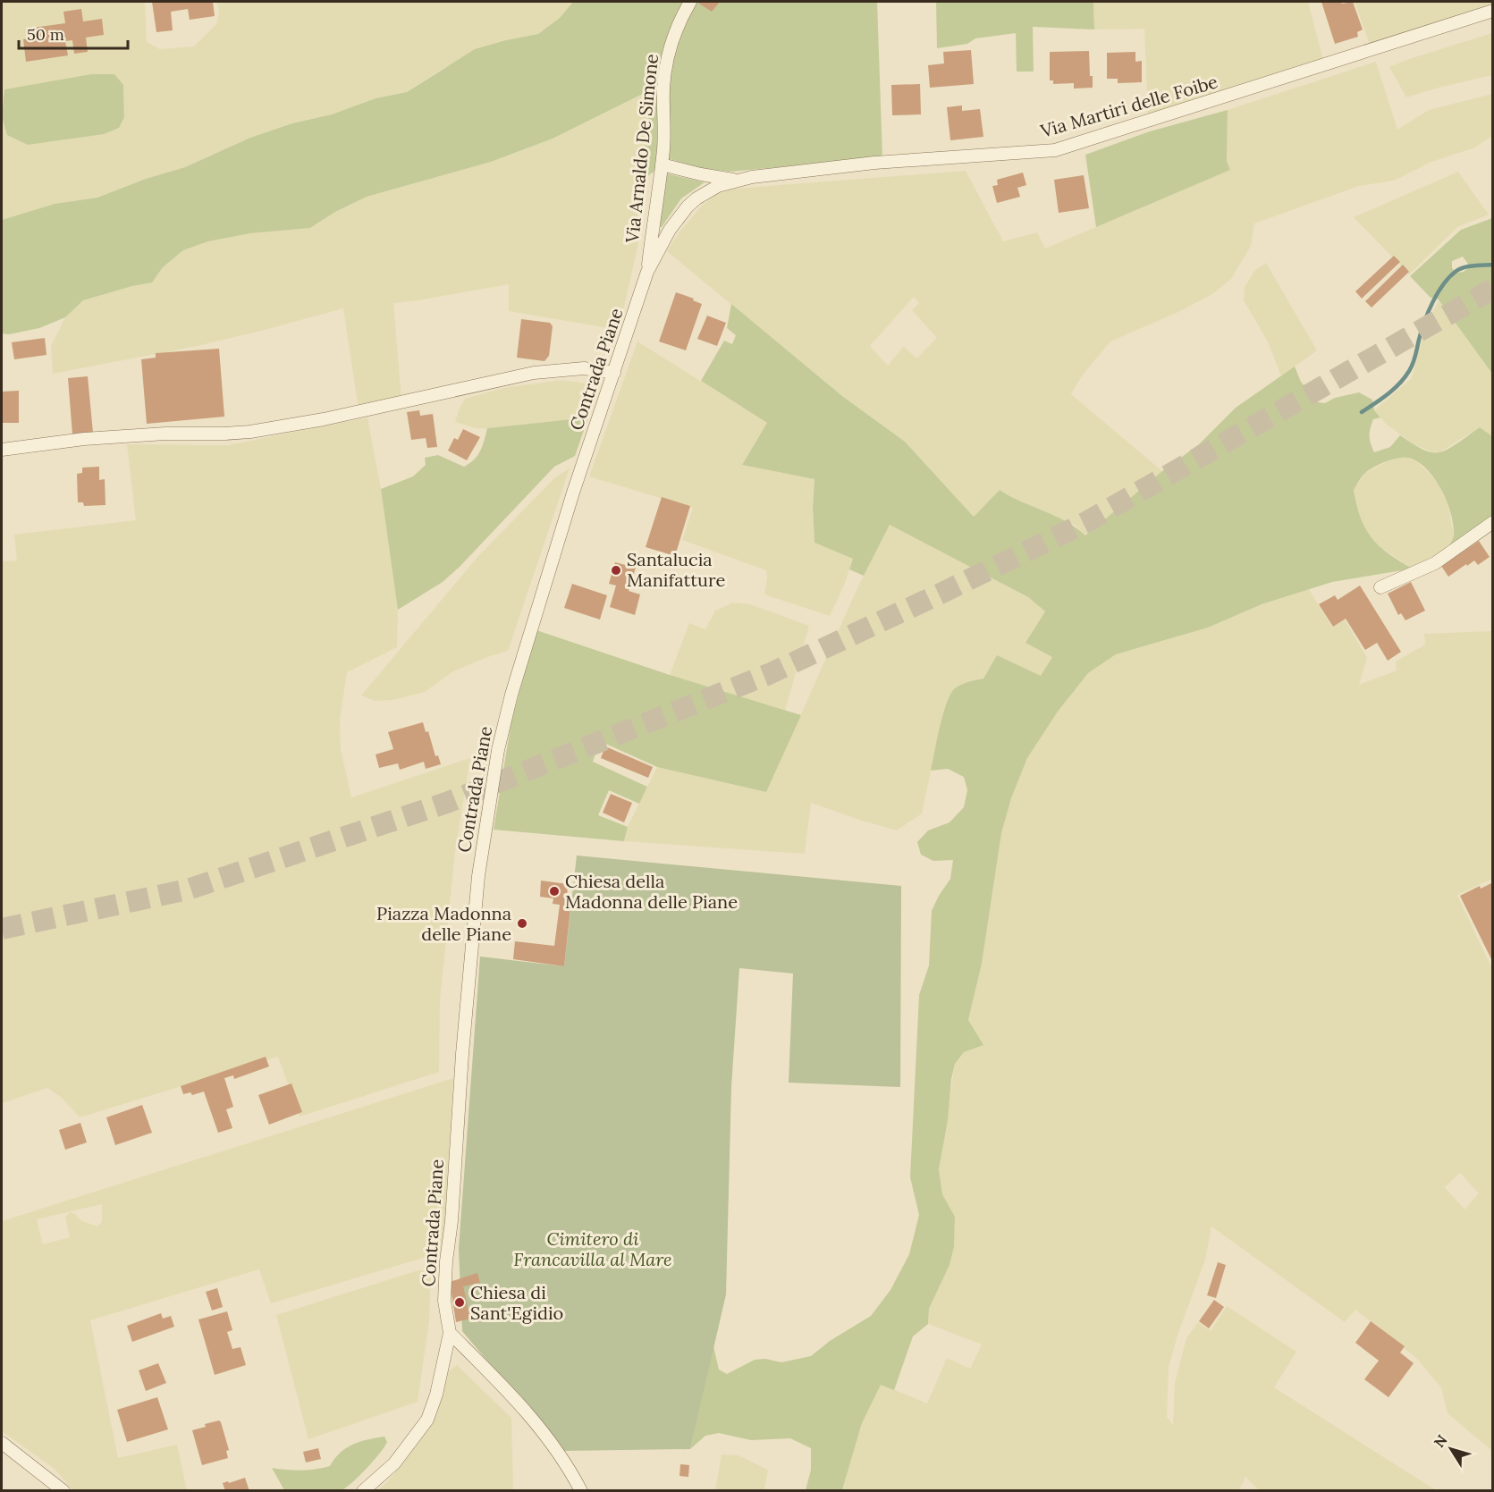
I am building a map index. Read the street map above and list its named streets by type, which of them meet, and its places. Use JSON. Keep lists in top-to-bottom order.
{
  "streets": {
    "street": ["Via Martiri delle Foibe", "Via Arnaldo De Simone", "Contrada Piane"]
  },
  "crossings": [
    ["Via Martiri delle Foibe", "Via Arnaldo De Simone"],
    ["Via Martiri delle Foibe", "Contrada Piane"],
    ["Via Arnaldo De Simone", "Contrada Piane"]
  ],
  "parks": ["Cimitero di Francavilla al Mare"],
  "places": [
    "Santalucia Manifatture",
    "Chiesa della Madonna delle Piane",
    "Piazza Madonna delle Piane",
    "Chiesa di Sant'Egidio"
  ],
  "scale_bar": "50 m",
  "north": "top left"
}
